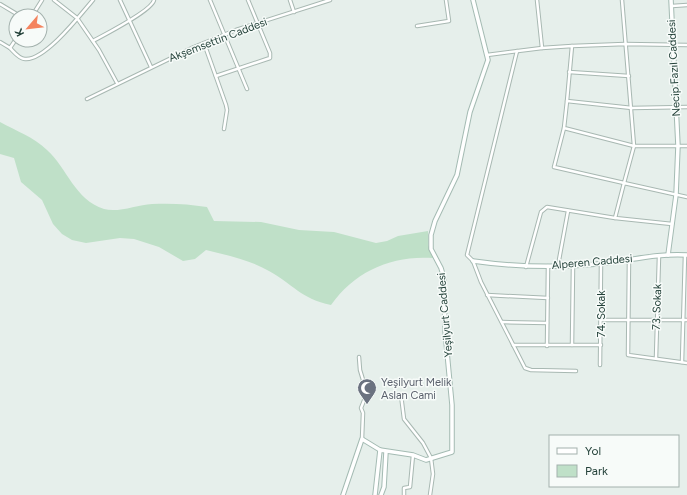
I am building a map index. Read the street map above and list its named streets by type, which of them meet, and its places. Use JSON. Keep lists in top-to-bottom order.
{
  "streets": {
    "street": [
      "Akşemsettin Caddesi",
      "Necip Fazıl Caddesi",
      "Alperen Caddesi",
      "73. Sokak",
      "74. Sokak",
      "Yeşilyurt Caddesi"
    ]
  },
  "crossings": [
    ["Necip Fazıl Caddesi", "Alperen Caddesi"],
    ["Alperen Caddesi", "73. Sokak"],
    ["Alperen Caddesi", "74. Sokak"]
  ],
  "places": {
    "mosque": ["Yeşilyurt Melik Aslan Cami"]
  },
  "legend": ["Yol", "Park"],
  "north": "bottom left"
}
